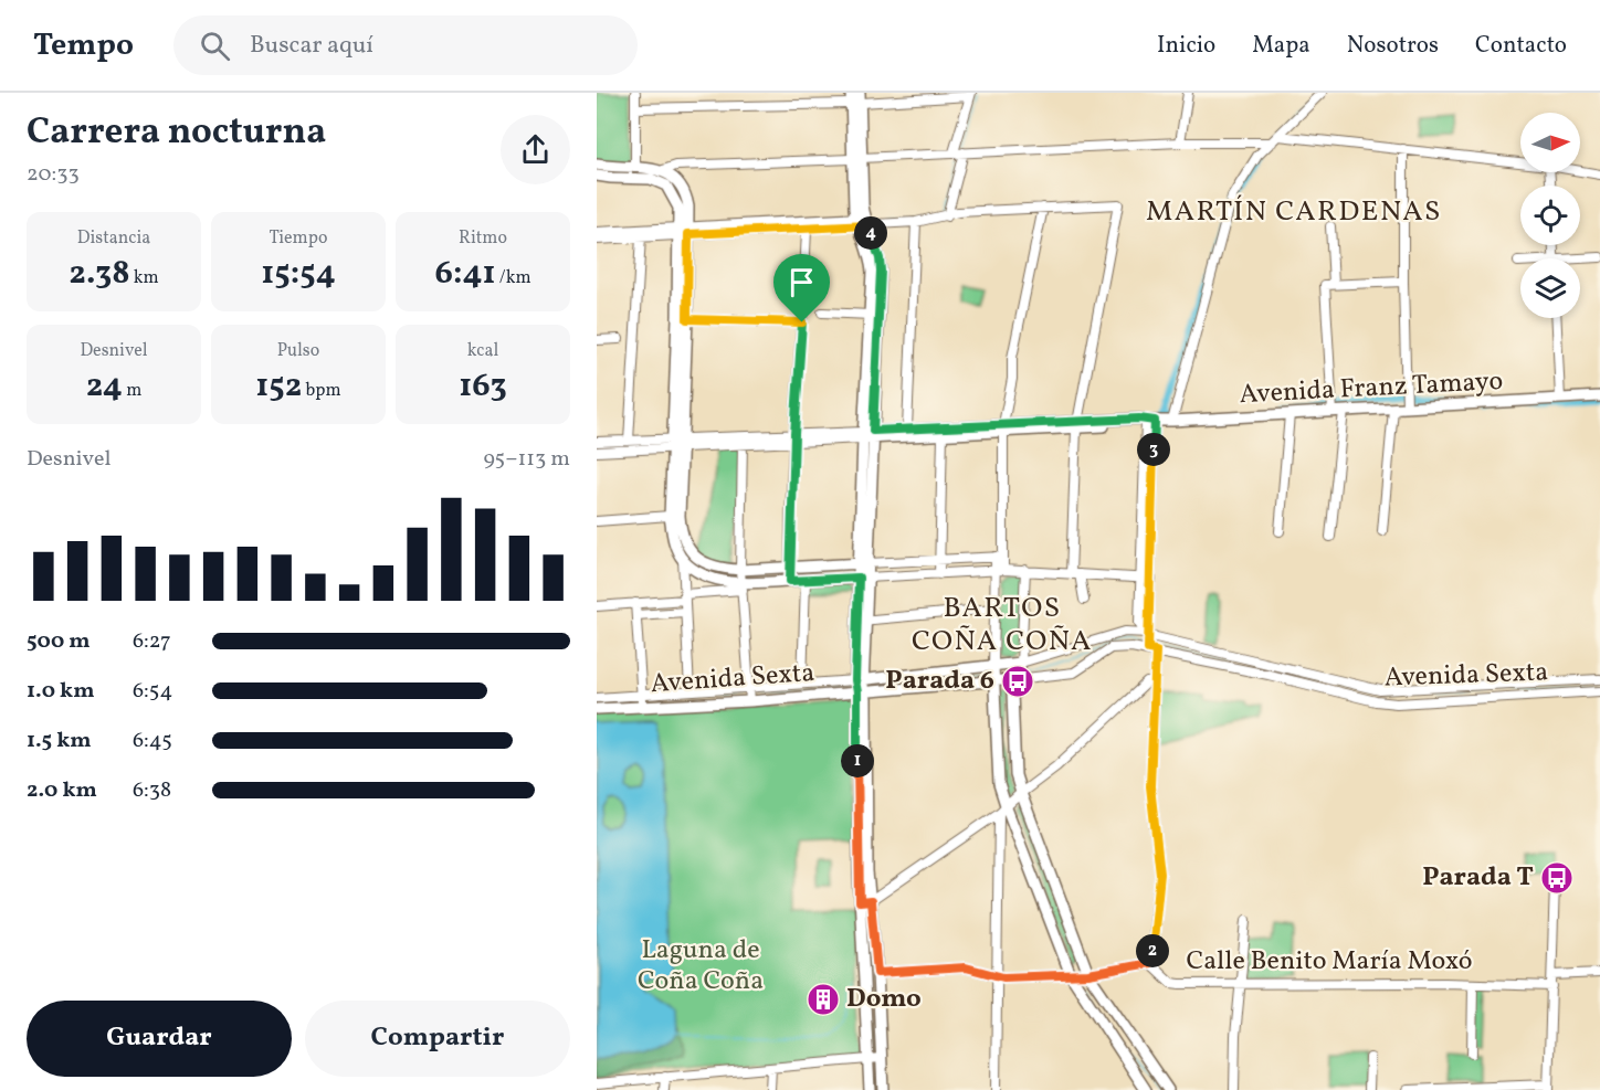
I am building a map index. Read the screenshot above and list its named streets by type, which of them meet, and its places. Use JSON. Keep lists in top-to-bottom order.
{
  "streets": {
    "main road": ["Avenida Franz Tamayo", "Avenida Sexta"],
    "street": ["Calle Benito María Moxó"]
  },
  "districts": ["MARTÍN CARDENAS", "BARTOS COÑA COÑA"],
  "parks": ["Laguna de Coña Coña"],
  "places": {
    "bus stop": ["Parada 6", "Parada T"],
    "building": ["Domo"]
  },
  "north": "right",
  "page": {
    "header": "Tempo",
    "search": "Buscar aquí",
    "nav": [
      "Inicio",
      "Mapa",
      "Nosotros",
      "Contacto"
    ],
    "heading": ["Carrera nocturna", "20:33"],
    "stats": [
      ["Distancia", "2.38 km"],
      ["Tiempo", "15:54"],
      ["Ritmo", "6:41 /km"],
      ["Desnivel", "24 m"],
      ["Pulso", "152 bpm"],
      ["kcal", "163"]
    ],
    "pins": [
      "4",
      "3",
      "1",
      "2"
    ],
    "chart": ["Desnivel", "95–113 m"],
    "list": [
      {
        "name": "500 m",
        "note": "6:27"
      },
      {
        "name": "1.0 km",
        "note": "6:54"
      },
      {
        "name": "1.5 km",
        "note": "6:45"
      },
      {
        "name": "2.0 km",
        "note": "6:38"
      }
    ],
    "buttons": ["Guardar", "Compartir"]
  }
}
